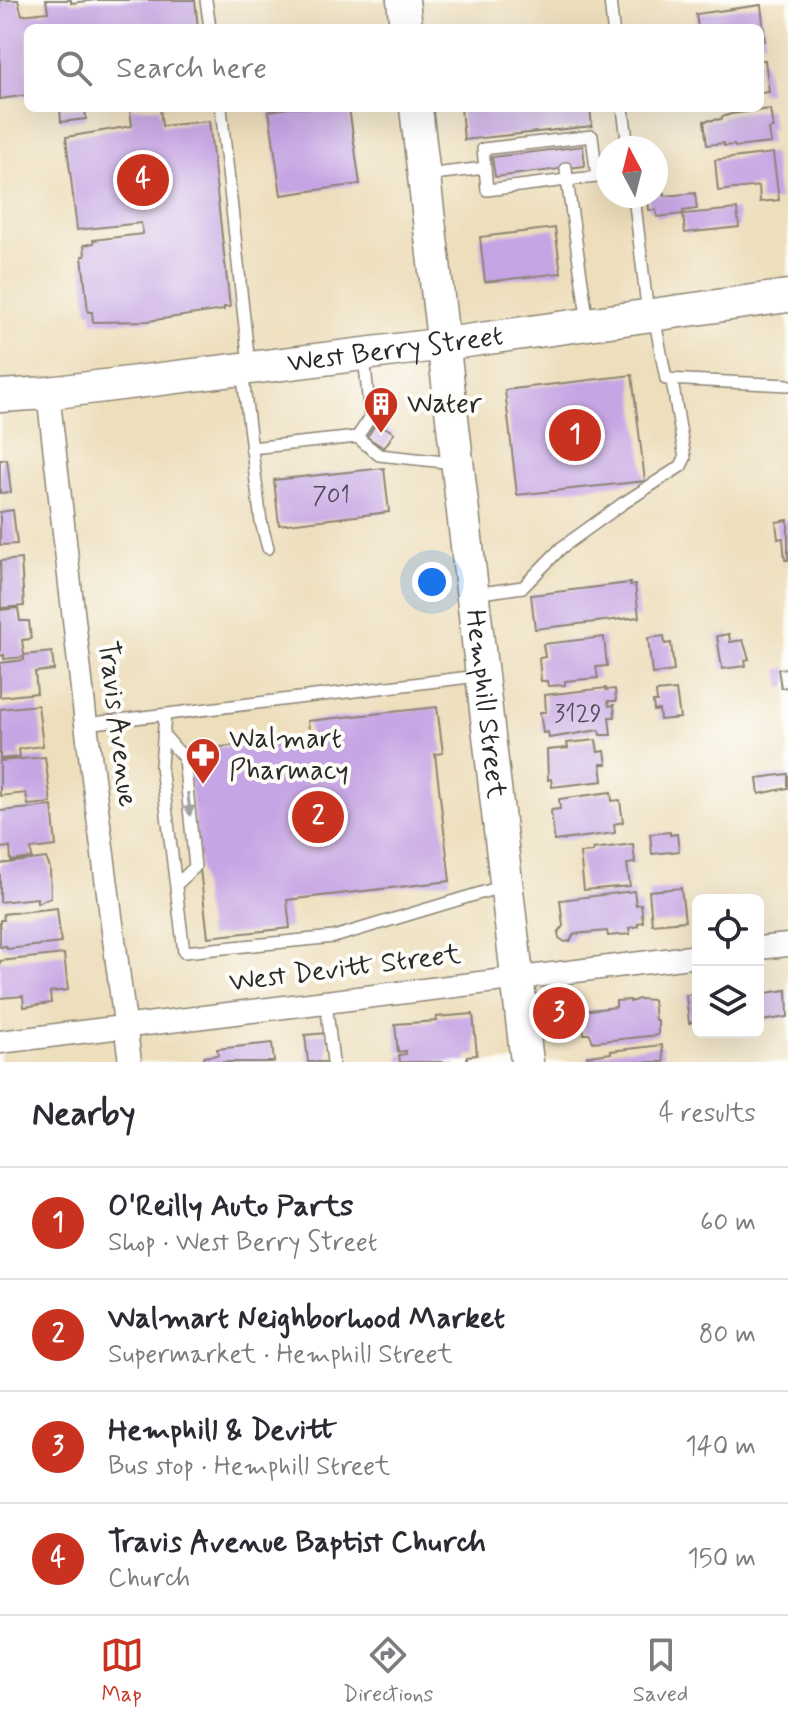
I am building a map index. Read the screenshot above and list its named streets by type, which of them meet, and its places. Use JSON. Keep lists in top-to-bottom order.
{
  "streets": {
    "main road": ["West Berry Street", "Hemphill Street"],
    "street": ["Travis Avenue", "West Devitt Street"]
  },
  "crossings": [
    ["West Berry Street", "Hemphill Street"],
    ["West Berry Street", "Travis Avenue"],
    ["Hemphill Street", "West Devitt Street"],
    ["Travis Avenue", "West Devitt Street"]
  ],
  "places": {
    "building": ["Water"],
    "pharmacy": ["Walmart Pharmacy"]
  },
  "house_numbers": ["701", "3129"],
  "north": "top",
  "page": {
    "search": "Search here",
    "pins": [
      "4",
      "1",
      "2",
      "3"
    ],
    "heading": ["Nearby", "4 results"],
    "list": [
      {
        "mark": "1",
        "name": "O'Reilly Auto Parts",
        "note": "Shop · West Berry Street",
        "value": "60 m"
      },
      {
        "mark": "2",
        "name": "Walmart Neighborhood Market",
        "note": "Supermarket · Hemphill Street",
        "value": "80 m"
      },
      {
        "mark": "3",
        "name": "Hemphill & Devitt",
        "note": "Bus stop · Hemphill Street",
        "value": "140 m"
      },
      {
        "mark": "4",
        "name": "Travis Avenue Baptist Church",
        "note": "Church",
        "value": "150 m"
      }
    ],
    "nav": ["Map", "Directions", "Saved"]
  }
}
